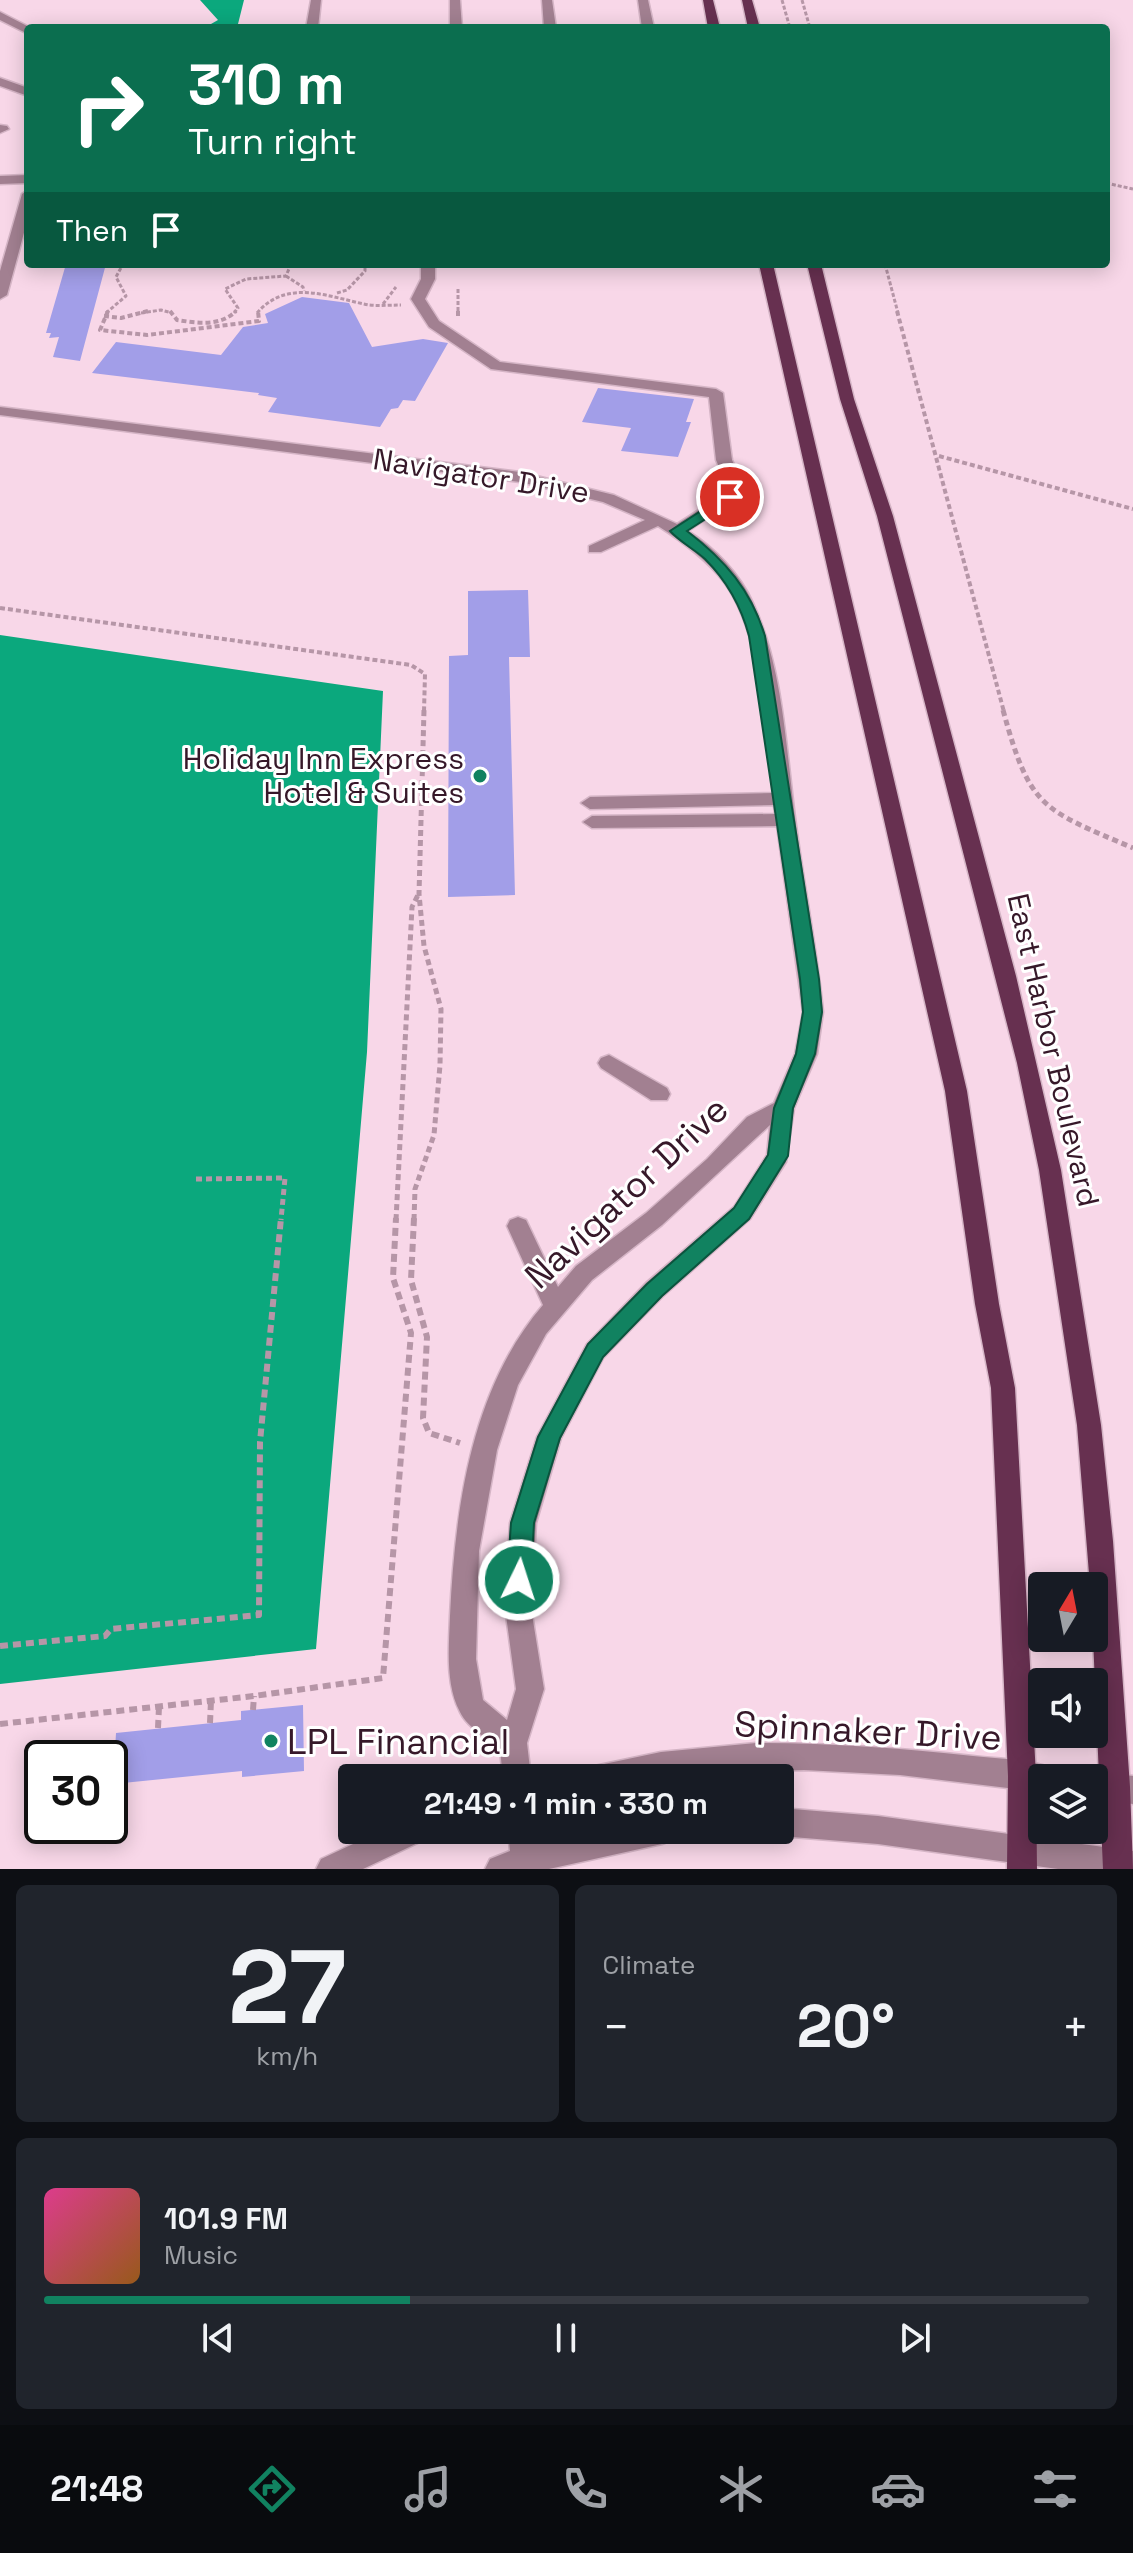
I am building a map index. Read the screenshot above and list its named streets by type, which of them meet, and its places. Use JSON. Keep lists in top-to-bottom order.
{
  "streets": {
    "main road": ["East Harbor Boulevard"],
    "street": ["Navigator Drive", "Spinnaker Drive"]
  },
  "places": ["Holiday Inn Express Hotel & Suites", "LPL Financial"],
  "north": "top",
  "page": {
    "turn": ["310 m", "Turn right"],
    "then": "Then",
    "limit": "30",
    "trip": "21:49 · 1 min · 330 m",
    "tile": [
      ["27", "km/h"],
      "Climate"
    ],
    "heat": ["−", "20°", "+"],
    "song": ["101.9 FM", "Music"],
    "tabs": "21:48"
  }
}
